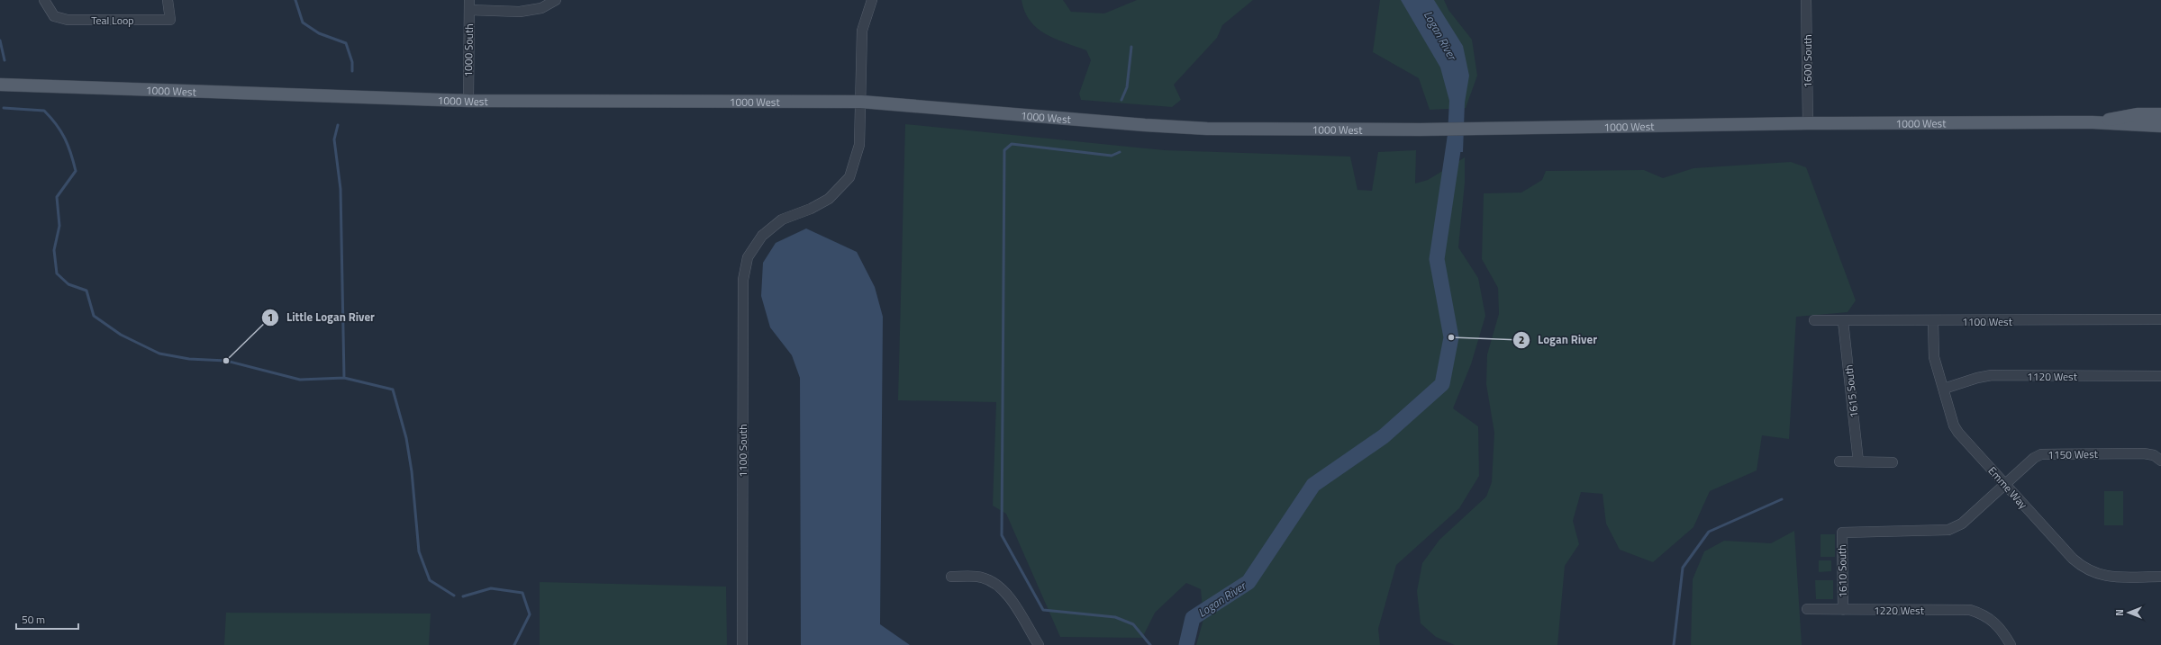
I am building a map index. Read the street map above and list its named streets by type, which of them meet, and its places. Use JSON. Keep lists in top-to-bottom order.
{
  "streets": {
    "main road": ["1000 West"],
    "street": [
      "Teal Loop",
      "1000 South",
      "1600 South",
      "1100 West",
      "1120 West",
      "1615 South",
      "1100 South",
      "1150 West",
      "Emme Way",
      "1610 South",
      "1220 West"
    ]
  },
  "crossings": [
    ["1000 South", "1000 West"],
    ["1600 South", "1000 West"],
    ["1000 West", "1100 South"],
    ["1100 West", "1615 South"],
    ["1100 West", "Emme Way"],
    ["1120 West", "Emme Way"],
    ["1150 West", "Emme Way"],
    ["1150 West", "1610 South"],
    ["1610 South", "1220 West"]
  ],
  "water": ["Logan River"],
  "places": ["Logan River", "Little Logan River"],
  "scale_bar": "50 m",
  "north": "left"
}
